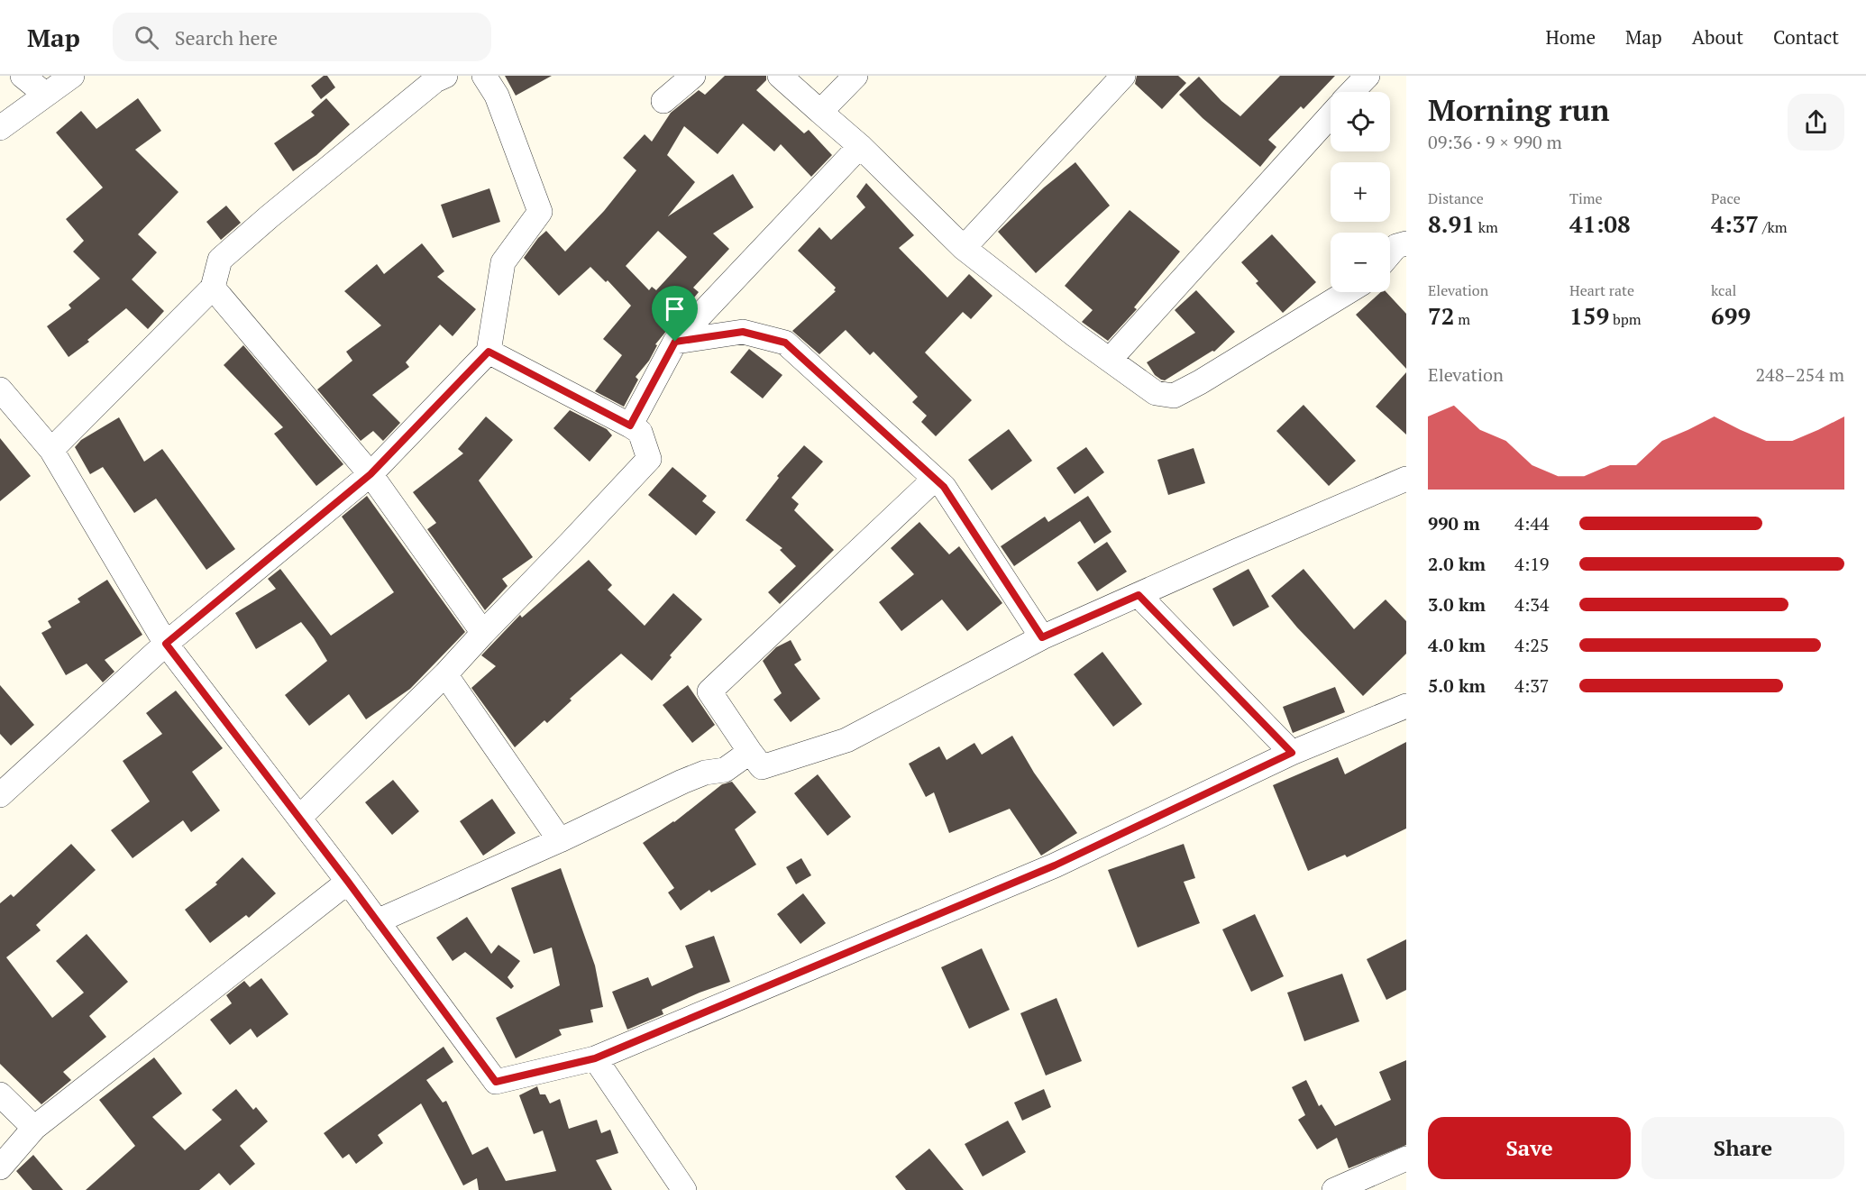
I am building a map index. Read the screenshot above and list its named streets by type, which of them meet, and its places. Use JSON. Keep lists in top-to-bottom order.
{
  "page": {
    "header": "Map",
    "search": "Search here",
    "nav": [
      "Home",
      "Map",
      "About",
      "Contact"
    ],
    "heading": ["Morning run", "09:36 · 9 × 990 m"],
    "map_buttons": ["+", "−"],
    "stats": [
      ["Distance", "8.91 km"],
      ["Time", "41:08"],
      ["Pace", "4:37 /km"],
      ["Elevation", "72 m"],
      ["Heart rate", "159 bpm"],
      ["kcal", "699"]
    ],
    "chart": ["Elevation", "248–254 m"],
    "list": [
      {
        "name": "990 m",
        "note": "4:44"
      },
      {
        "name": "2.0 km",
        "note": "4:19"
      },
      {
        "name": "3.0 km",
        "note": "4:34"
      },
      {
        "name": "4.0 km",
        "note": "4:25"
      },
      {
        "name": "5.0 km",
        "note": "4:37"
      }
    ],
    "buttons": ["Save", "Share"]
  }
}
